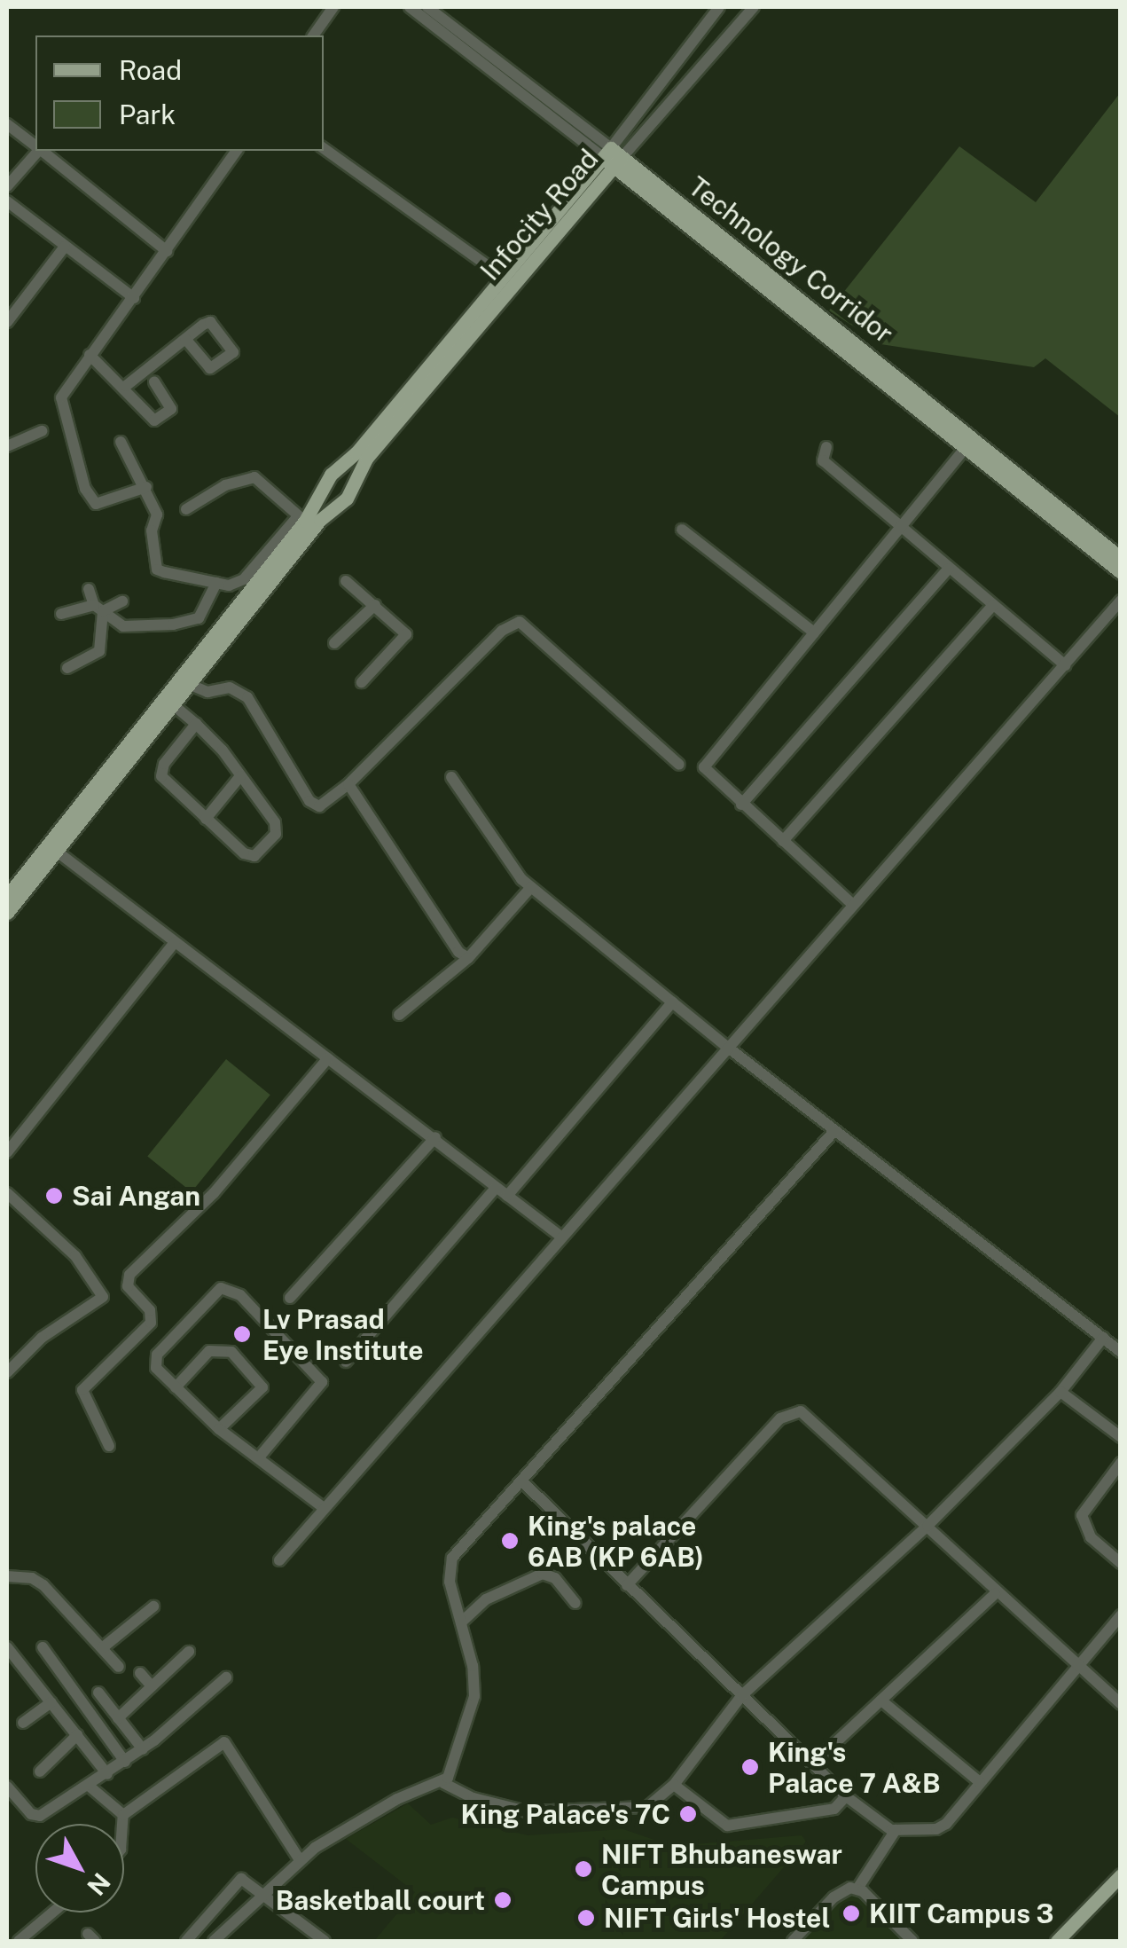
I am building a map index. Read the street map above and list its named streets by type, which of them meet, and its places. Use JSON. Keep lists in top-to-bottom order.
{
  "streets": {
    "main road": ["Infocity Road", "Technology Corridor"]
  },
  "crossings": [
    ["Infocity Road", "Technology Corridor"]
  ],
  "places": [
    "Sai Angan",
    "Lv Prasad Eye Institute",
    "King's palace 6AB (KP 6AB)",
    "King's Palace 7 A&B",
    "King Palace's 7C",
    "NIFT Bhubaneswar Campus",
    "Basketball court",
    "KIIT Campus 3",
    "NIFT Girls' Hostel"
  ],
  "legend": ["Road", "Park"],
  "north": "bottom right"
}
